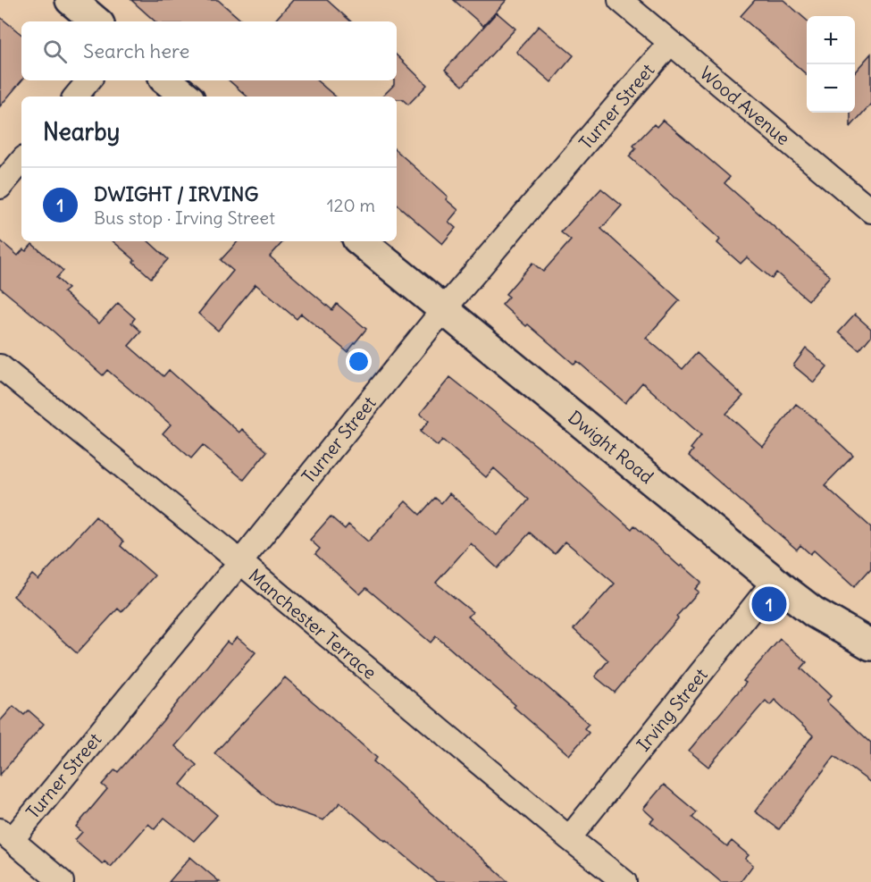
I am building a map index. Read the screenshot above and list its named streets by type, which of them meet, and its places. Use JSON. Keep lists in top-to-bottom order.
{
  "streets": {
    "main road": ["Dwight Road"],
    "street": [
      "Wood Avenue",
      "Turner Street",
      "Manchester Terrace",
      "Irving Street"
    ]
  },
  "crossings": [
    ["Wood Avenue", "Turner Street"],
    ["Turner Street", "Dwight Road"],
    ["Turner Street", "Manchester Terrace"],
    ["Dwight Road", "Irving Street"],
    ["Manchester Terrace", "Irving Street"]
  ],
  "page": {
    "map_buttons": ["+", "−"],
    "search": "Search here",
    "heading": "Nearby",
    "list": [
      {
        "mark": "1",
        "name": "DWIGHT / IRVING",
        "note": "Bus stop · Irving Street",
        "value": "120 m"
      }
    ],
    "pins": "1"
  }
}
